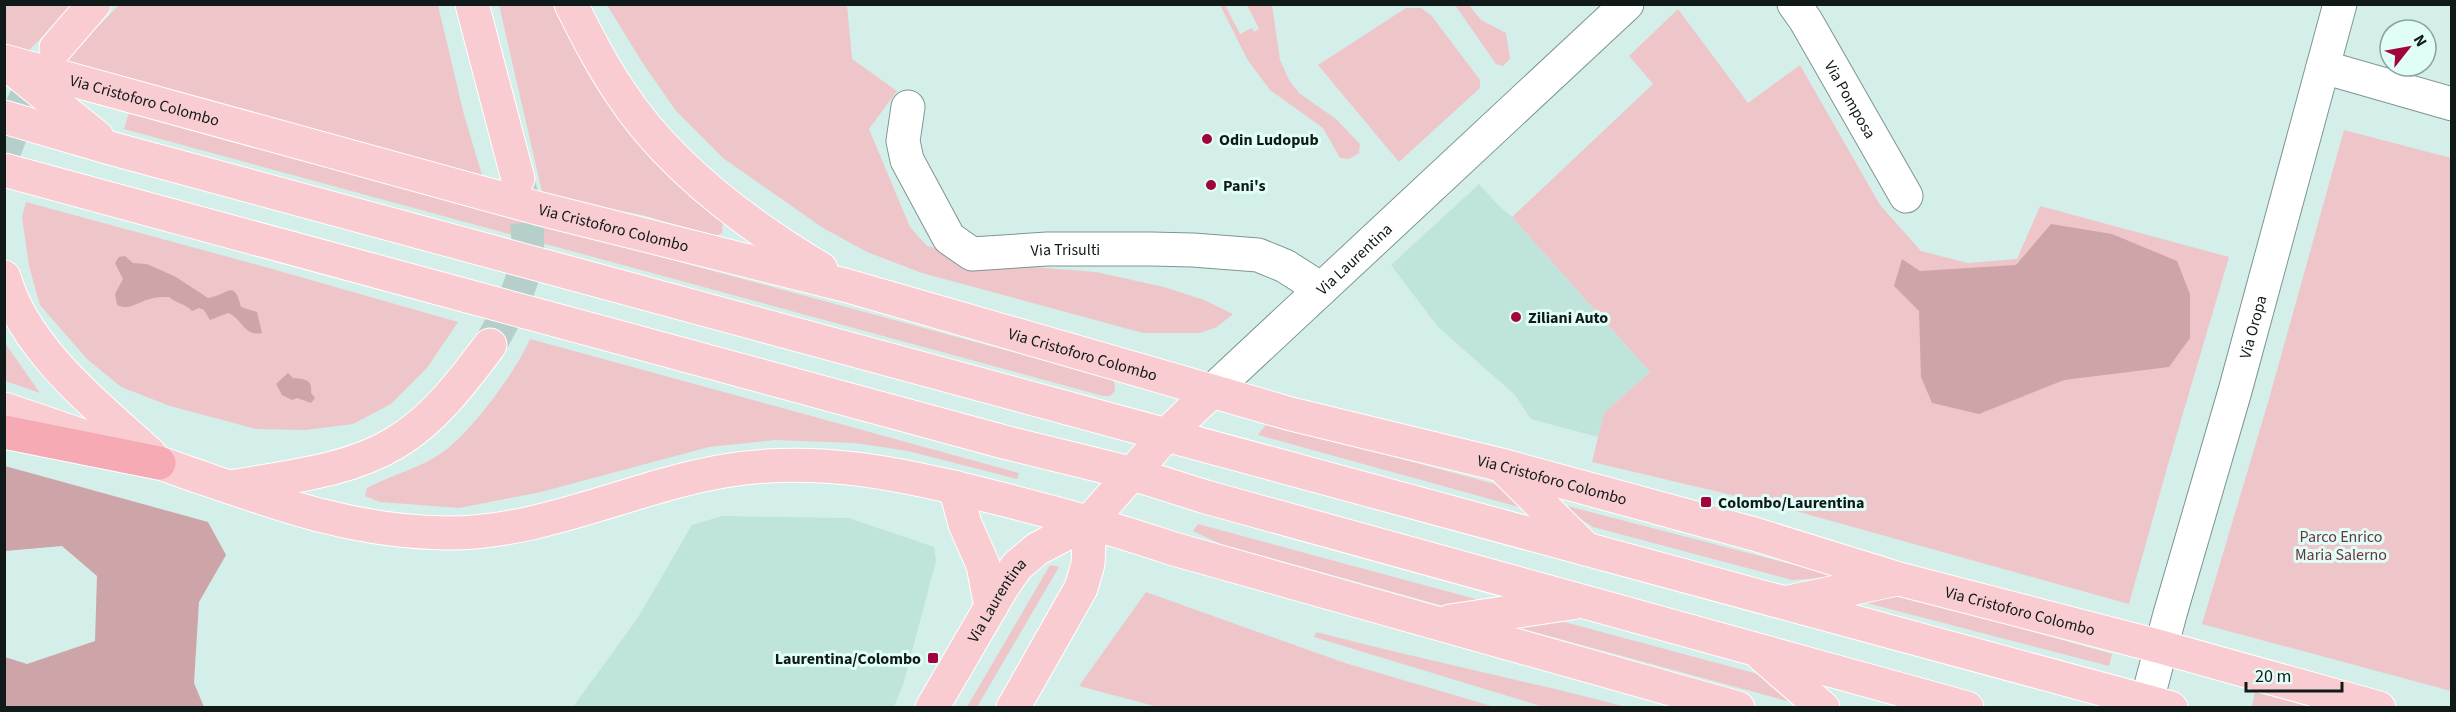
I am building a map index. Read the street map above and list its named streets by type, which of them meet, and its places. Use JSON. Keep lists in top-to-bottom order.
{
  "streets": {
    "main road": ["Via Cristoforo Colombo", "Via Laurentina"],
    "street": ["Via Pomposa", "Via Trisulti", "Via Oropa"]
  },
  "crossings": [
    ["Via Cristoforo Colombo", "Via Laurentina"],
    ["Via Cristoforo Colombo", "Via Oropa"],
    ["Via Trisulti", "Via Laurentina"]
  ],
  "parks": ["Parco Enrico Maria Salerno"],
  "places": {
    "other": ["Odin Ludopub", "Pani's", "Ziliani Auto"],
    "transit": ["Colombo/Laurentina", "Laurentina/Colombo"]
  },
  "scale_bar": "20 m",
  "north": "top right"
}
